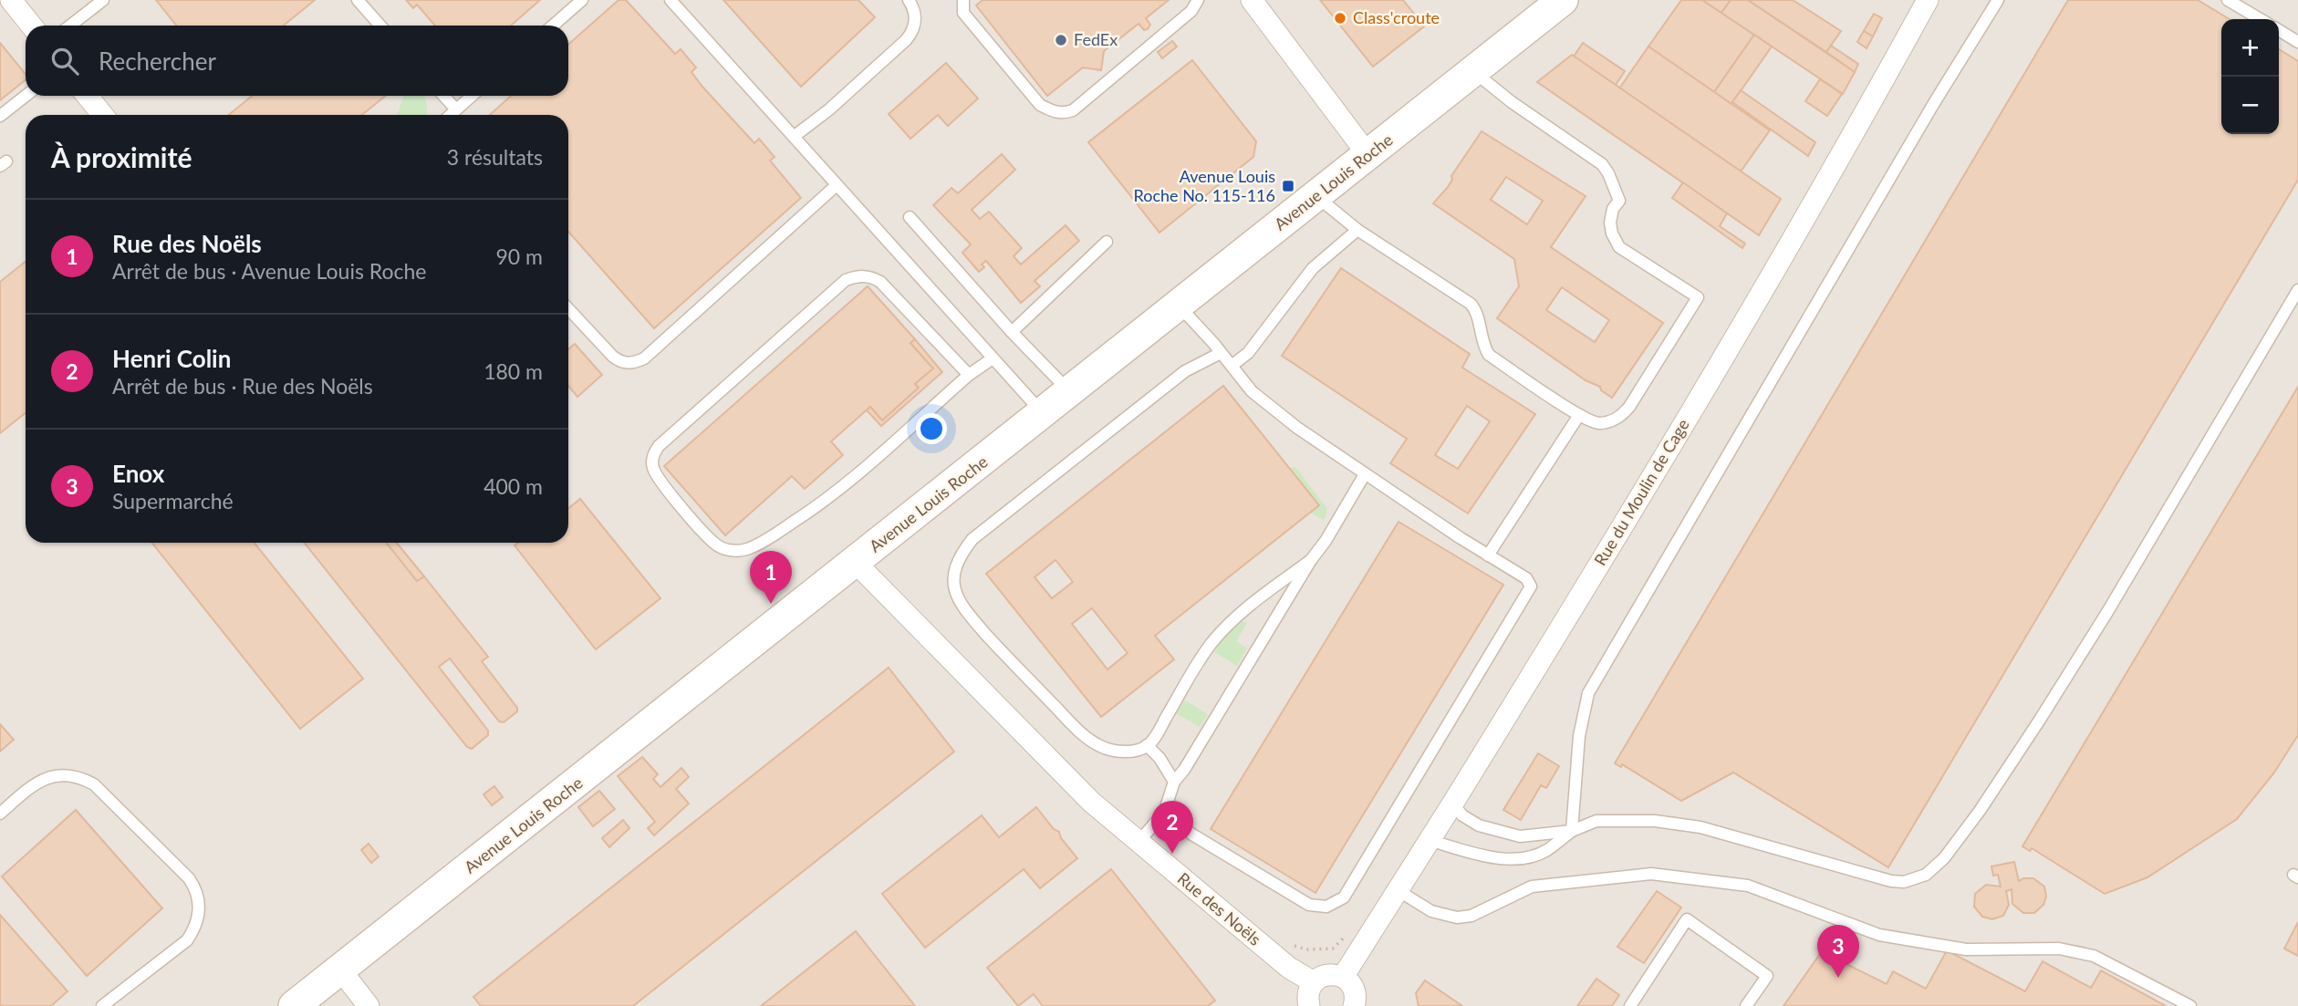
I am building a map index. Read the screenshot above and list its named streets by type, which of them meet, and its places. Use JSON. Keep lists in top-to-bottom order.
{
  "streets": {
    "main road": ["Avenue Louis Roche"],
    "street": ["Rue du Moulin de Cage", "Rue des Noëls"]
  },
  "crossings": [
    ["Avenue Louis Roche", "Rue des Noëls"]
  ],
  "places": {
    "other": ["Class'croute", "FedEx"],
    "transit": ["Avenue Louis Roche No. 115-116"]
  },
  "page": {
    "map_buttons": ["+", "−"],
    "search": "Rechercher",
    "heading": ["À proximité", "3 résultats"],
    "list": [
      {
        "mark": "1",
        "name": "Rue des Noëls",
        "note": "Arrêt de bus · Avenue Louis Roche",
        "value": "90 m"
      },
      {
        "mark": "2",
        "name": "Henri Colin",
        "note": "Arrêt de bus · Rue des Noëls",
        "value": "180 m"
      },
      {
        "mark": "3",
        "name": "Enox",
        "note": "Supermarché",
        "value": "400 m"
      }
    ],
    "pins": ["1", "2", "3"]
  }
}
